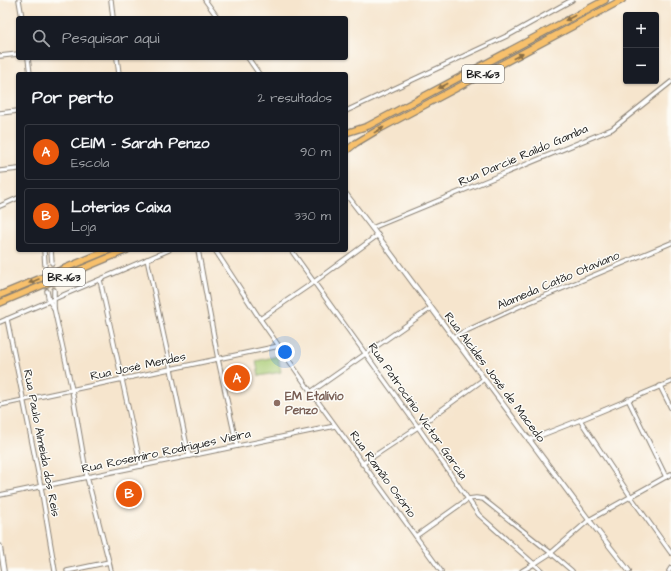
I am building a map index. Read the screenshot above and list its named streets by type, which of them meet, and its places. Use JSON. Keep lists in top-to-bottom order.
{
  "streets": {
    "highway": ["BR-163"],
    "street": [
      "Rua Darcie Raildo Gamba",
      "Alameda Catão Otaviano",
      "Rua José Mendes",
      "Rua Alcídes José de Macedo",
      "Rua Patrocinio Victor Garcia",
      "Rua Paulo Almeida dos Reis",
      "Rua Rosemiro Rodrigues Vieira",
      "Rua Ramão Osório"
    ]
  },
  "crossings": [
    ["Rua Darcie Raildo Gamba", "Rua Alcídes José de Macedo"],
    ["Alameda Catão Otaviano", "Rua Alcídes José de Macedo"],
    ["Rua José Mendes", "Rua Paulo Almeida dos Reis"],
    ["Rua José Mendes", "Rua Ramão Osório"],
    ["Rua Paulo Almeida dos Reis", "Rua Rosemiro Rodrigues Vieira"],
    ["Rua Rosemiro Rodrigues Vieira", "Rua Ramão Osório"]
  ],
  "places": ["EM Etalívio Penzo"],
  "page": {
    "map_buttons": ["+", "−"],
    "search": "Pesquisar aqui",
    "heading": ["Por perto", "2 resultados"],
    "list": [
      {
        "mark": "A",
        "name": "CEIM - Sarah Penzo",
        "note": "Escola",
        "value": "90 m"
      },
      {
        "mark": "B",
        "name": "Loterias Caixa",
        "note": "Loja",
        "value": "330 m"
      }
    ],
    "pins": ["A", "B"]
  }
}
